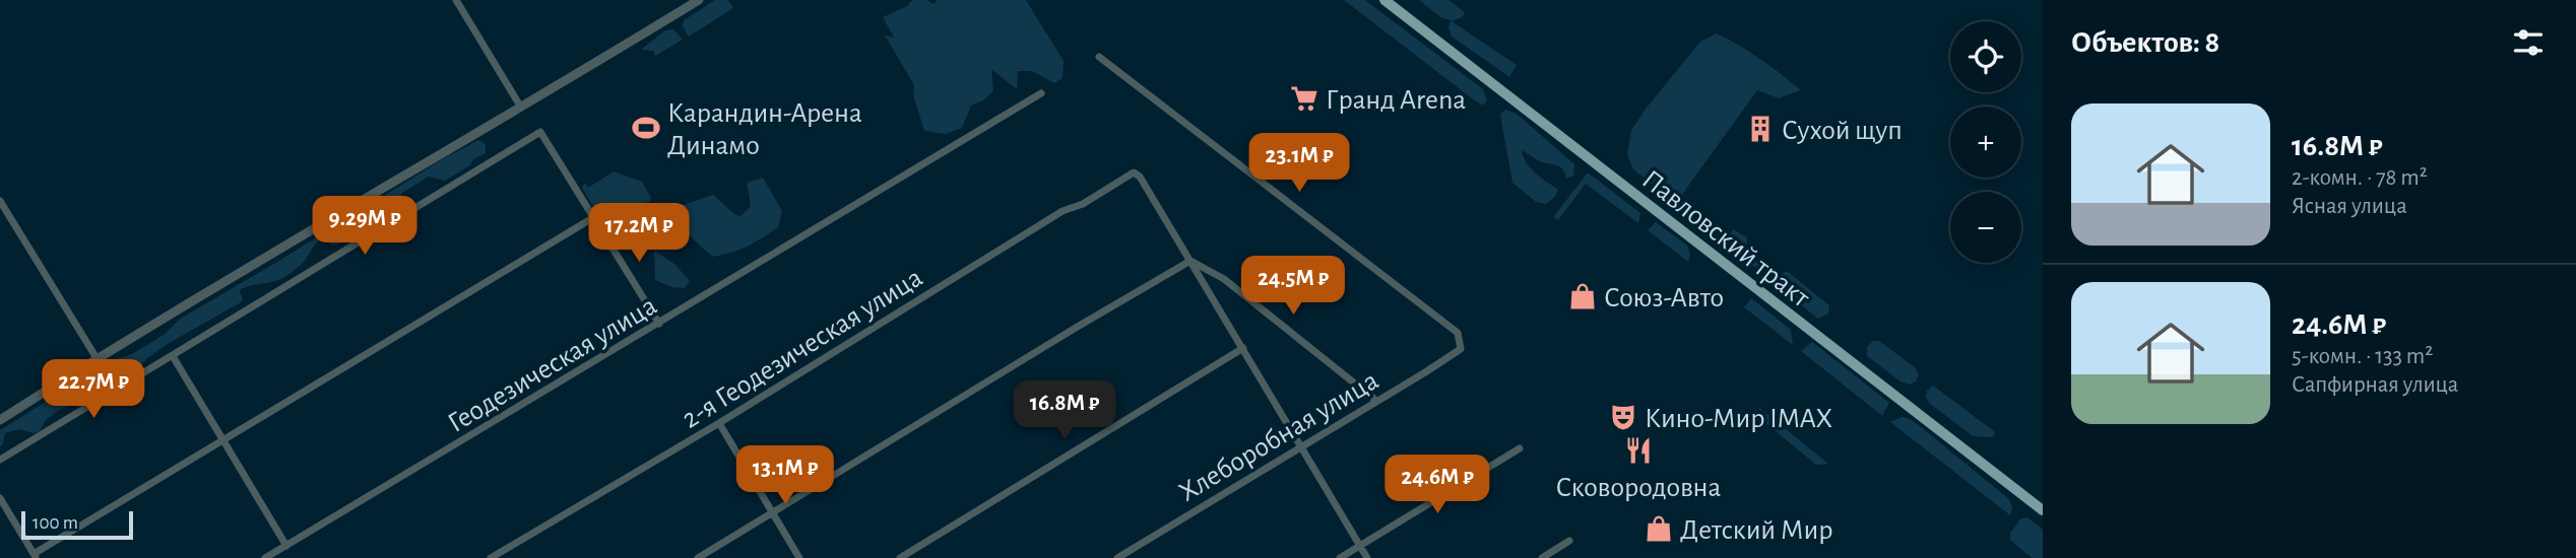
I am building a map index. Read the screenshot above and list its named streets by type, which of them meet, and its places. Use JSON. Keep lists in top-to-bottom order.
{
  "streets": {
    "main road": ["Павловский тракт"],
    "street": ["2-я Геодезическая улица", "Геодезическая улица", "Хлеборобная улица"]
  },
  "places": {
    "supermarket": ["Гранд Arena"],
    "sports": ["Карандин-Арена Динамо"],
    "building": ["Сухой щуп"],
    "shop": ["Союз-Авто", "Детский Мир"],
    "theatre": ["Кино-Мир IMAX"],
    "restaurant": ["Сковородовна"]
  },
  "scale_bar": "100 m",
  "page": {
    "heading": "Объектов: 8",
    "map_buttons": ["+", "−"],
    "list": [
      {
        "name": "16.8M ₽",
        "note": "2-комн. · 78 m² · Ясная улица"
      },
      {
        "name": "24.6M ₽",
        "note": "5-комн. · 133 m² · Сапфирная улица"
      }
    ],
    "price": [
      "23.1M ₽",
      "9.29M ₽",
      "17.2M ₽",
      "24.5M ₽",
      "22.7M ₽",
      "16.8M ₽",
      "13.1M ₽",
      "24.6M ₽"
    ],
    "scale": "100 m"
  }
}
